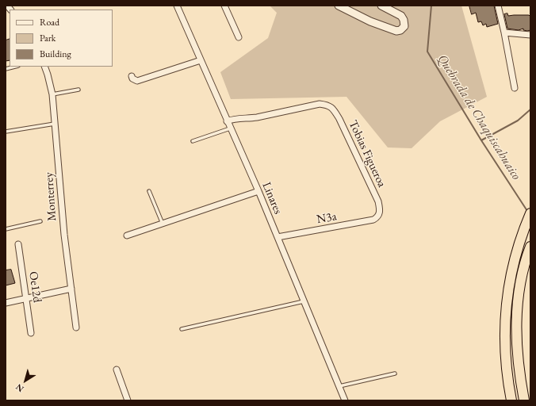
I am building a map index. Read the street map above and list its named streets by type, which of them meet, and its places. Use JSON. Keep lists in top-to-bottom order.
{
  "streets": {
    "street": [
      "Tobias Figueroa",
      "Monterrey",
      "Linares",
      "N3a",
      "Oe12d"
    ]
  },
  "crossings": [
    ["Tobias Figueroa", "Linares"],
    ["Tobias Figueroa", "N3a"],
    ["Linares", "N3a"]
  ],
  "water": ["Quebrada de Chaquiscahuaico"],
  "legend": ["Road", "Park", "Building"],
  "north": "bottom left"
}
